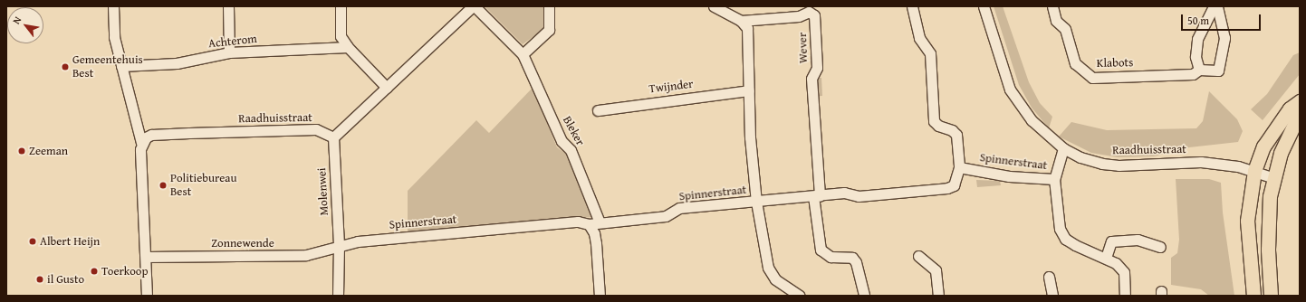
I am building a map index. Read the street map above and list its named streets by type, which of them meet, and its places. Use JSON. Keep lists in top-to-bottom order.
{
  "streets": {
    "street": [
      "Achterom",
      "Wever",
      "Klabots",
      "Twijnder",
      "Raadhuisstraat",
      "Bleker",
      "Spinnerstraat",
      "Molenwei",
      "Zonnewende"
    ]
  },
  "crossings": [
    ["Wever", "Spinnerstraat"],
    ["Raadhuisstraat", "Molenwei"],
    ["Bleker", "Spinnerstraat"],
    ["Spinnerstraat", "Molenwei"],
    ["Spinnerstraat", "Zonnewende"],
    ["Molenwei", "Zonnewende"]
  ],
  "places": [
    "Gemeentehuis Best",
    "Zeeman",
    "Politiebureau Best",
    "Albert Heijn",
    "Toerkoop",
    "il Gusto"
  ],
  "scale_bar": "50 m",
  "north": "top left"
}
